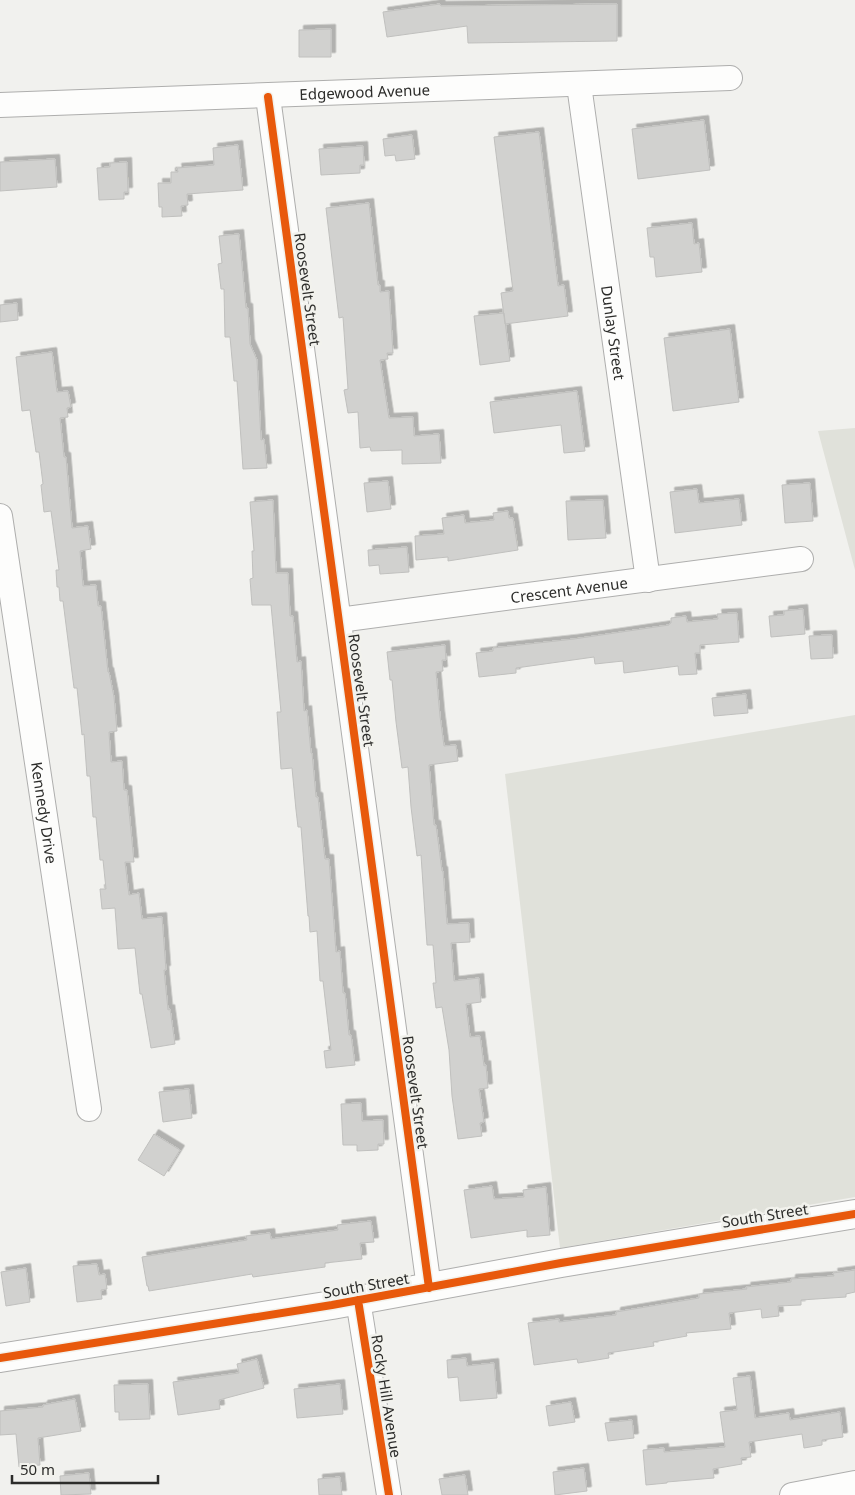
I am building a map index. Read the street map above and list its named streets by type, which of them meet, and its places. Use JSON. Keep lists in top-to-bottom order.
{
  "streets": {
    "main road": ["South Street"],
    "street": [
      "Edgewood Avenue",
      "Roosevelt Street",
      "Dunlay Street",
      "Crescent Avenue",
      "Kennedy Drive",
      "Rocky Hill Avenue"
    ]
  },
  "crossings": [
    ["Edgewood Avenue", "Roosevelt Street"],
    ["Edgewood Avenue", "Dunlay Street"],
    ["Roosevelt Street", "Crescent Avenue"],
    ["Roosevelt Street", "South Street"],
    ["Dunlay Street", "Crescent Avenue"],
    ["South Street", "Rocky Hill Avenue"]
  ],
  "scale_bar": "50 m"
}
